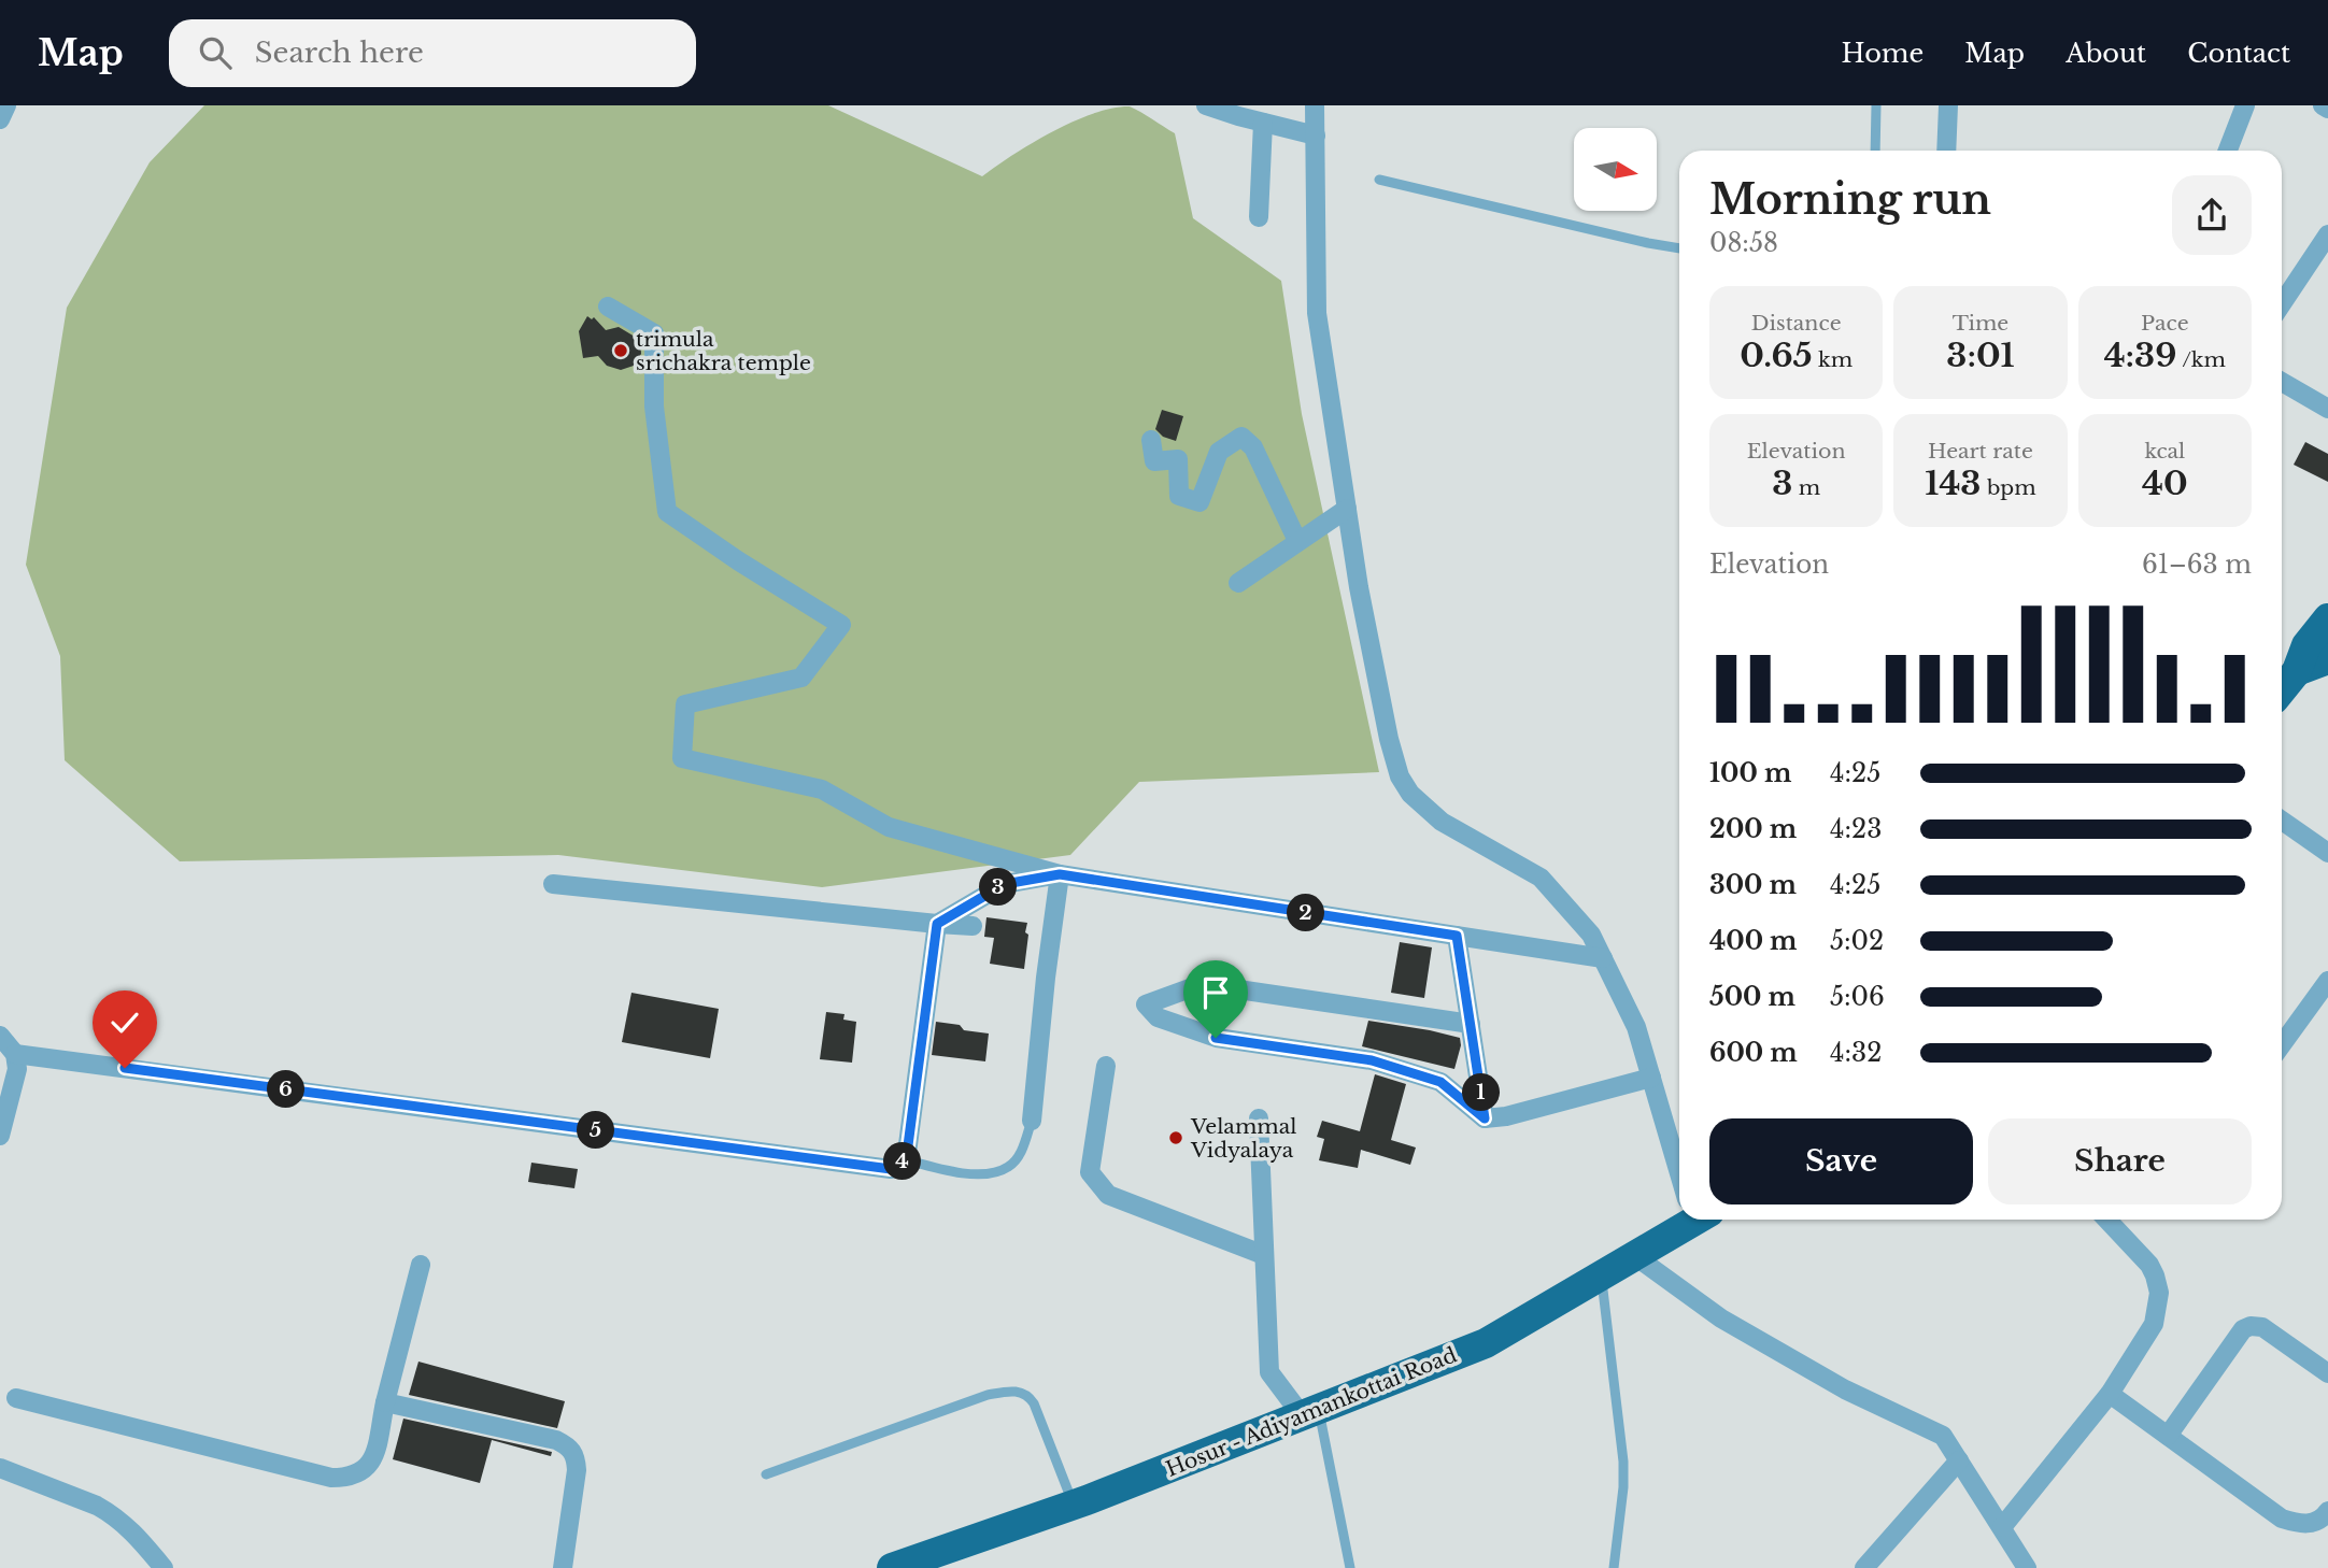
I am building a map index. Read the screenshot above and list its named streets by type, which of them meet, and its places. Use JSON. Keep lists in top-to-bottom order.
{
  "streets": {
    "highway": ["Hosur - Adiyamankottai Road"]
  },
  "places": ["trimula srichakra temple", "Velammal Vidyalaya"],
  "north": "right",
  "page": {
    "header": "Map",
    "search": "Search here",
    "nav": [
      "Home",
      "Map",
      "About",
      "Contact"
    ],
    "heading": ["Morning run", "08:58"],
    "stats": [
      ["Distance", "0.65 km"],
      ["Time", "3:01"],
      ["Pace", "4:39 /km"],
      ["Elevation", "3 m"],
      ["Heart rate", "143 bpm"],
      ["kcal", "40"]
    ],
    "chart": ["Elevation", "61–63 m"],
    "list": [
      {
        "name": "100 m",
        "note": "4:25"
      },
      {
        "name": "200 m",
        "note": "4:23"
      },
      {
        "name": "300 m",
        "note": "4:25"
      },
      {
        "name": "400 m",
        "note": "5:02"
      },
      {
        "name": "500 m",
        "note": "5:06"
      },
      {
        "name": "600 m",
        "note": "4:32"
      }
    ],
    "pins": [
      "3",
      "2",
      "6",
      "1",
      "5",
      "4"
    ],
    "buttons": ["Save", "Share"]
  }
}
